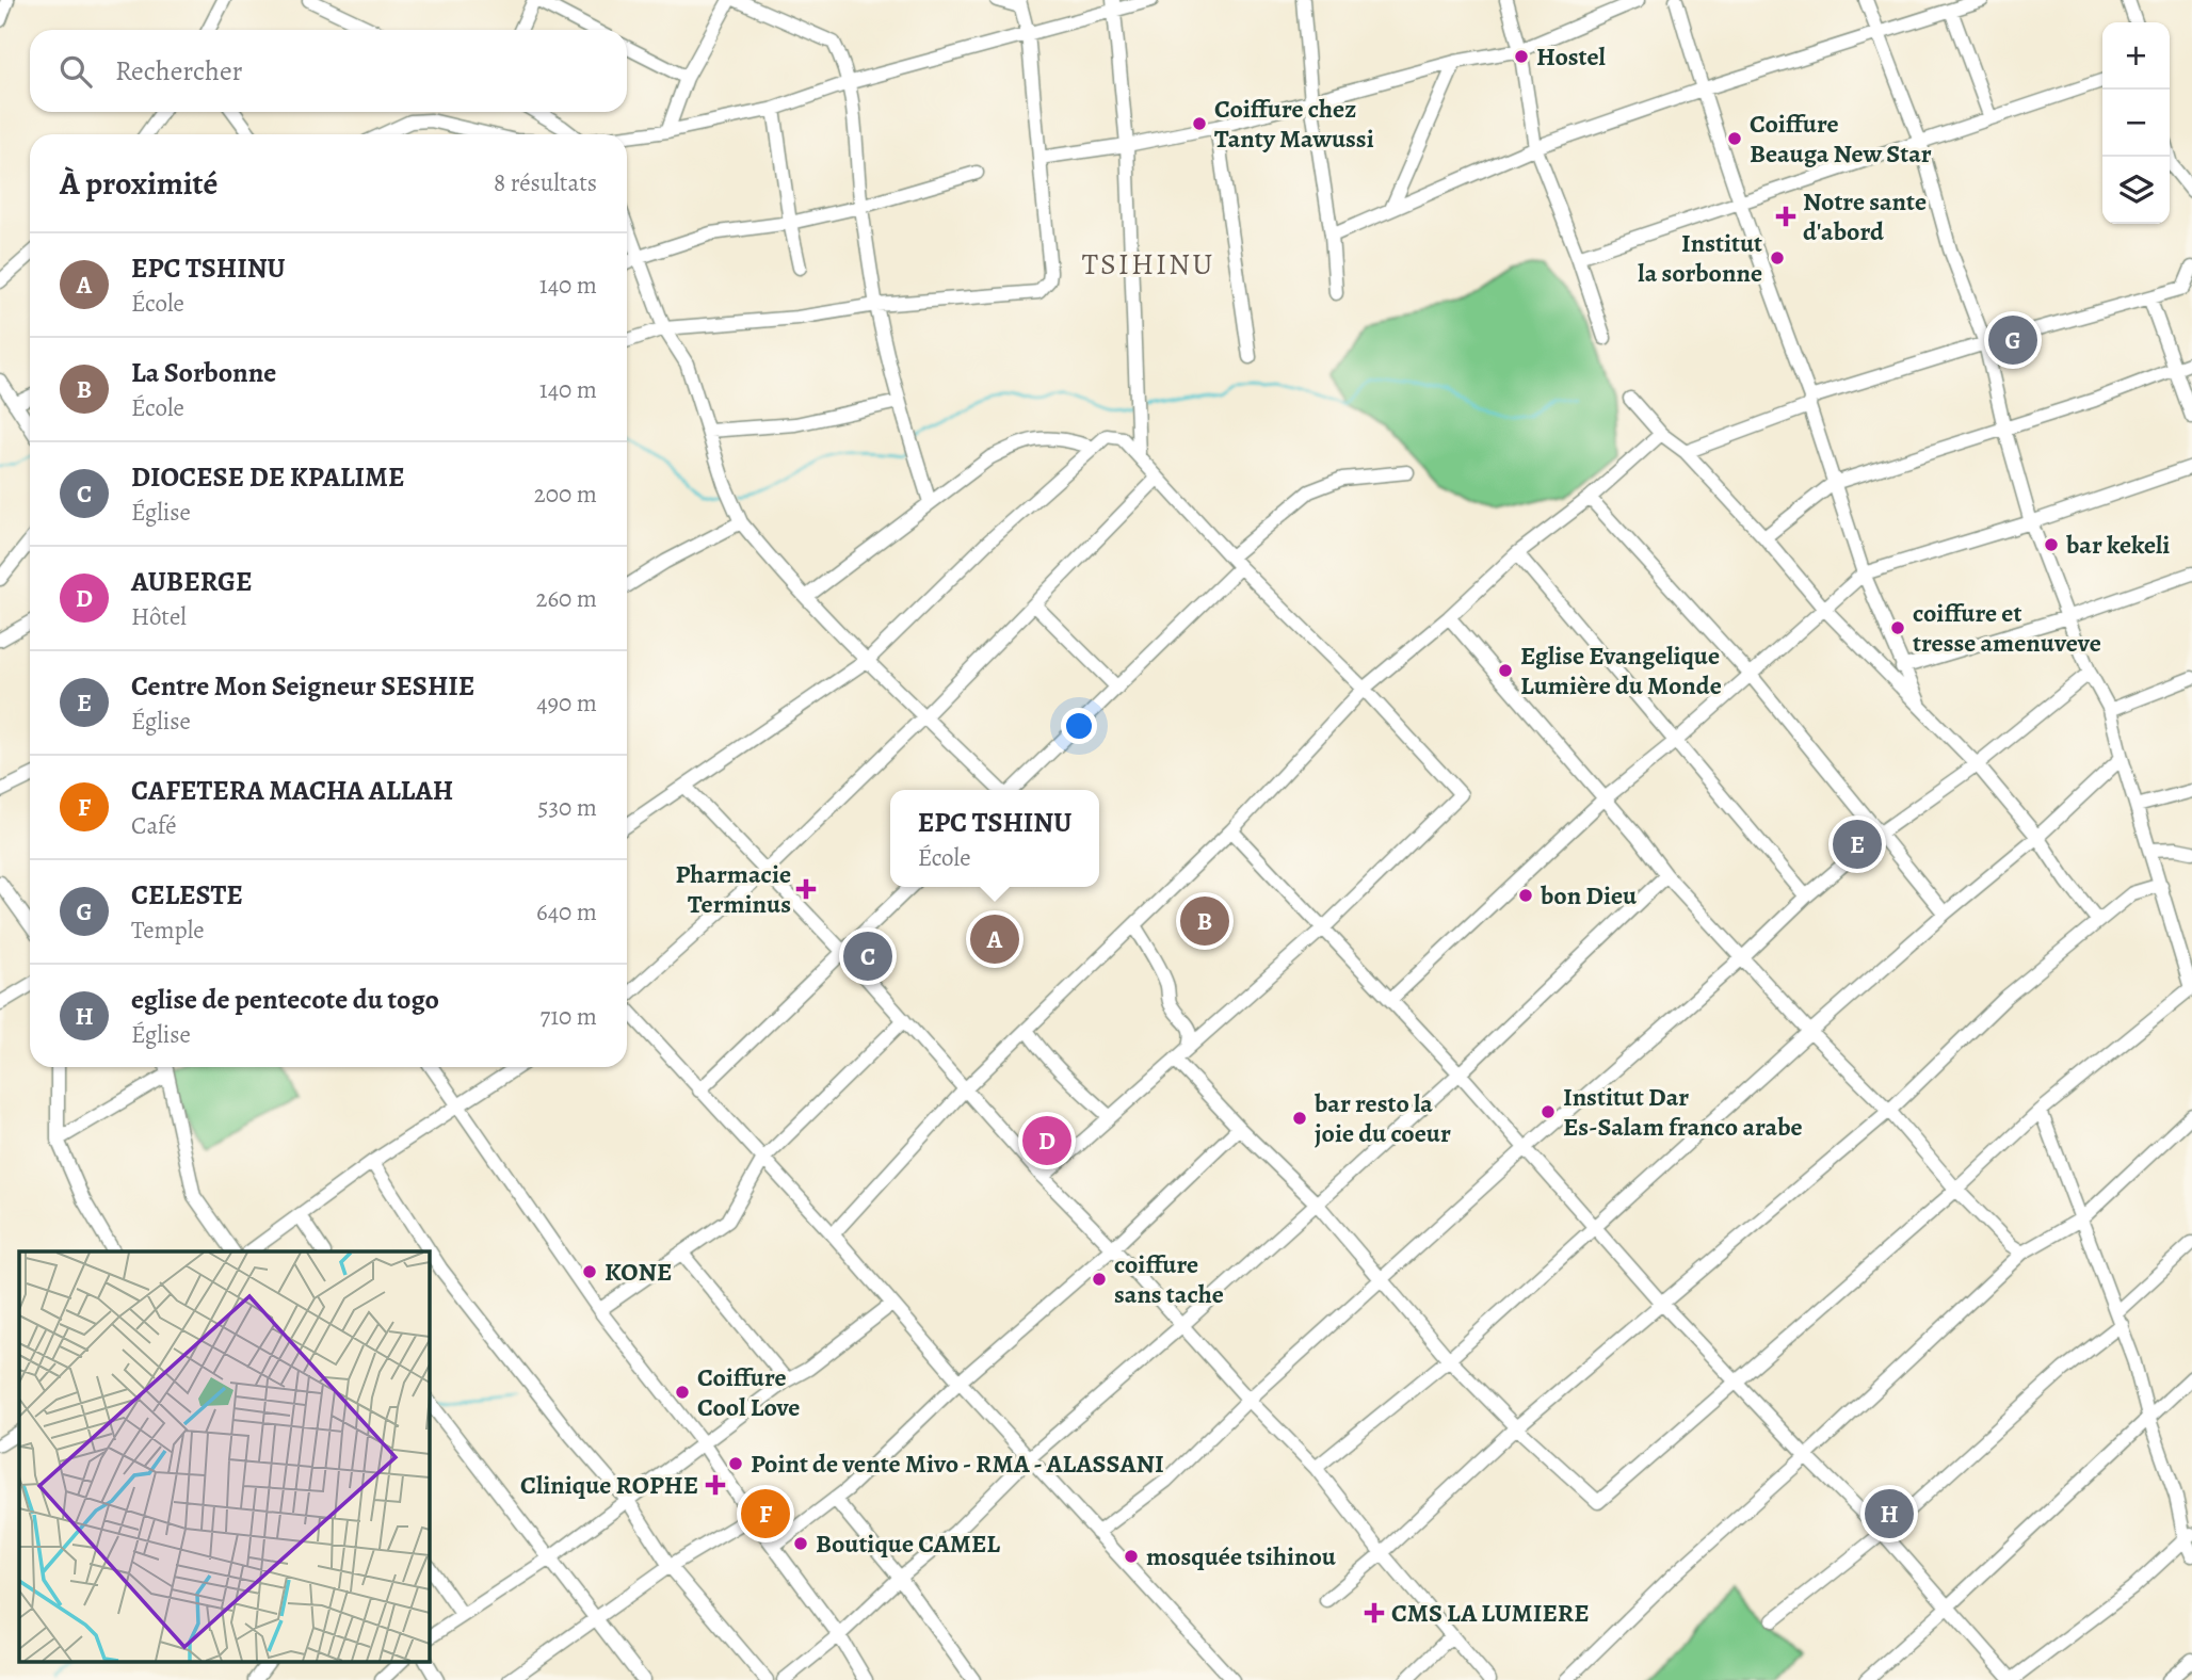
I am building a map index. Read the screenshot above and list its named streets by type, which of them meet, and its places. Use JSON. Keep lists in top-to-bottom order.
{
  "districts": ["TSIHINU"],
  "places": {
    "other": [
      "Hostel",
      "Coiffure chez Tanty Mawussi",
      "Coiffure Beauga New Star",
      "Institut la sorbonne",
      "bar kekeli",
      "coiffure et tresse amenuveve",
      "Eglise Evangelique Lumière du Monde",
      "bon Dieu",
      "Institut Dar Es-Salam franco arabe",
      "bar resto la joie du coeur",
      "KONE",
      "coiffure sans tache",
      "Coiffure Cool Love",
      "Point de vente Mivo - RMA - ALASSANI",
      "Boutique CAMEL",
      "mosquée tsihinou"
    ],
    "health": [
      "Notre sante d'abord",
      "Pharmacie Terminus",
      "Clinique ROPHE",
      "CMS LA LUMIERE"
    ]
  },
  "page": {
    "map_buttons": ["+", "−"],
    "search": "Rechercher",
    "heading": ["À proximité", "8 résultats"],
    "list": [
      {
        "mark": "A",
        "name": "EPC TSHINU",
        "note": "École",
        "value": "140 m"
      },
      {
        "mark": "B",
        "name": "La Sorbonne",
        "note": "École",
        "value": "140 m"
      },
      {
        "mark": "C",
        "name": "DIOCESE DE KPALIME",
        "note": "Église",
        "value": "200 m"
      },
      {
        "mark": "D",
        "name": "AUBERGE",
        "note": "Hôtel",
        "value": "260 m"
      },
      {
        "mark": "E",
        "name": "Centre Mon Seigneur SESHIE",
        "note": "Église",
        "value": "490 m"
      },
      {
        "mark": "F",
        "name": "CAFETERA MACHA ALLAH",
        "note": "Café",
        "value": "530 m"
      },
      {
        "mark": "G",
        "name": "CELESTE",
        "note": "Temple",
        "value": "640 m"
      },
      {
        "mark": "H",
        "name": "eglise de pentecote du togo",
        "note": "Église",
        "value": "710 m"
      }
    ],
    "pins": [
      "G",
      "E",
      "B",
      "A",
      "C",
      "D",
      "F",
      "H"
    ],
    "popup": ["EPC TSHINU", "École"]
  }
}
